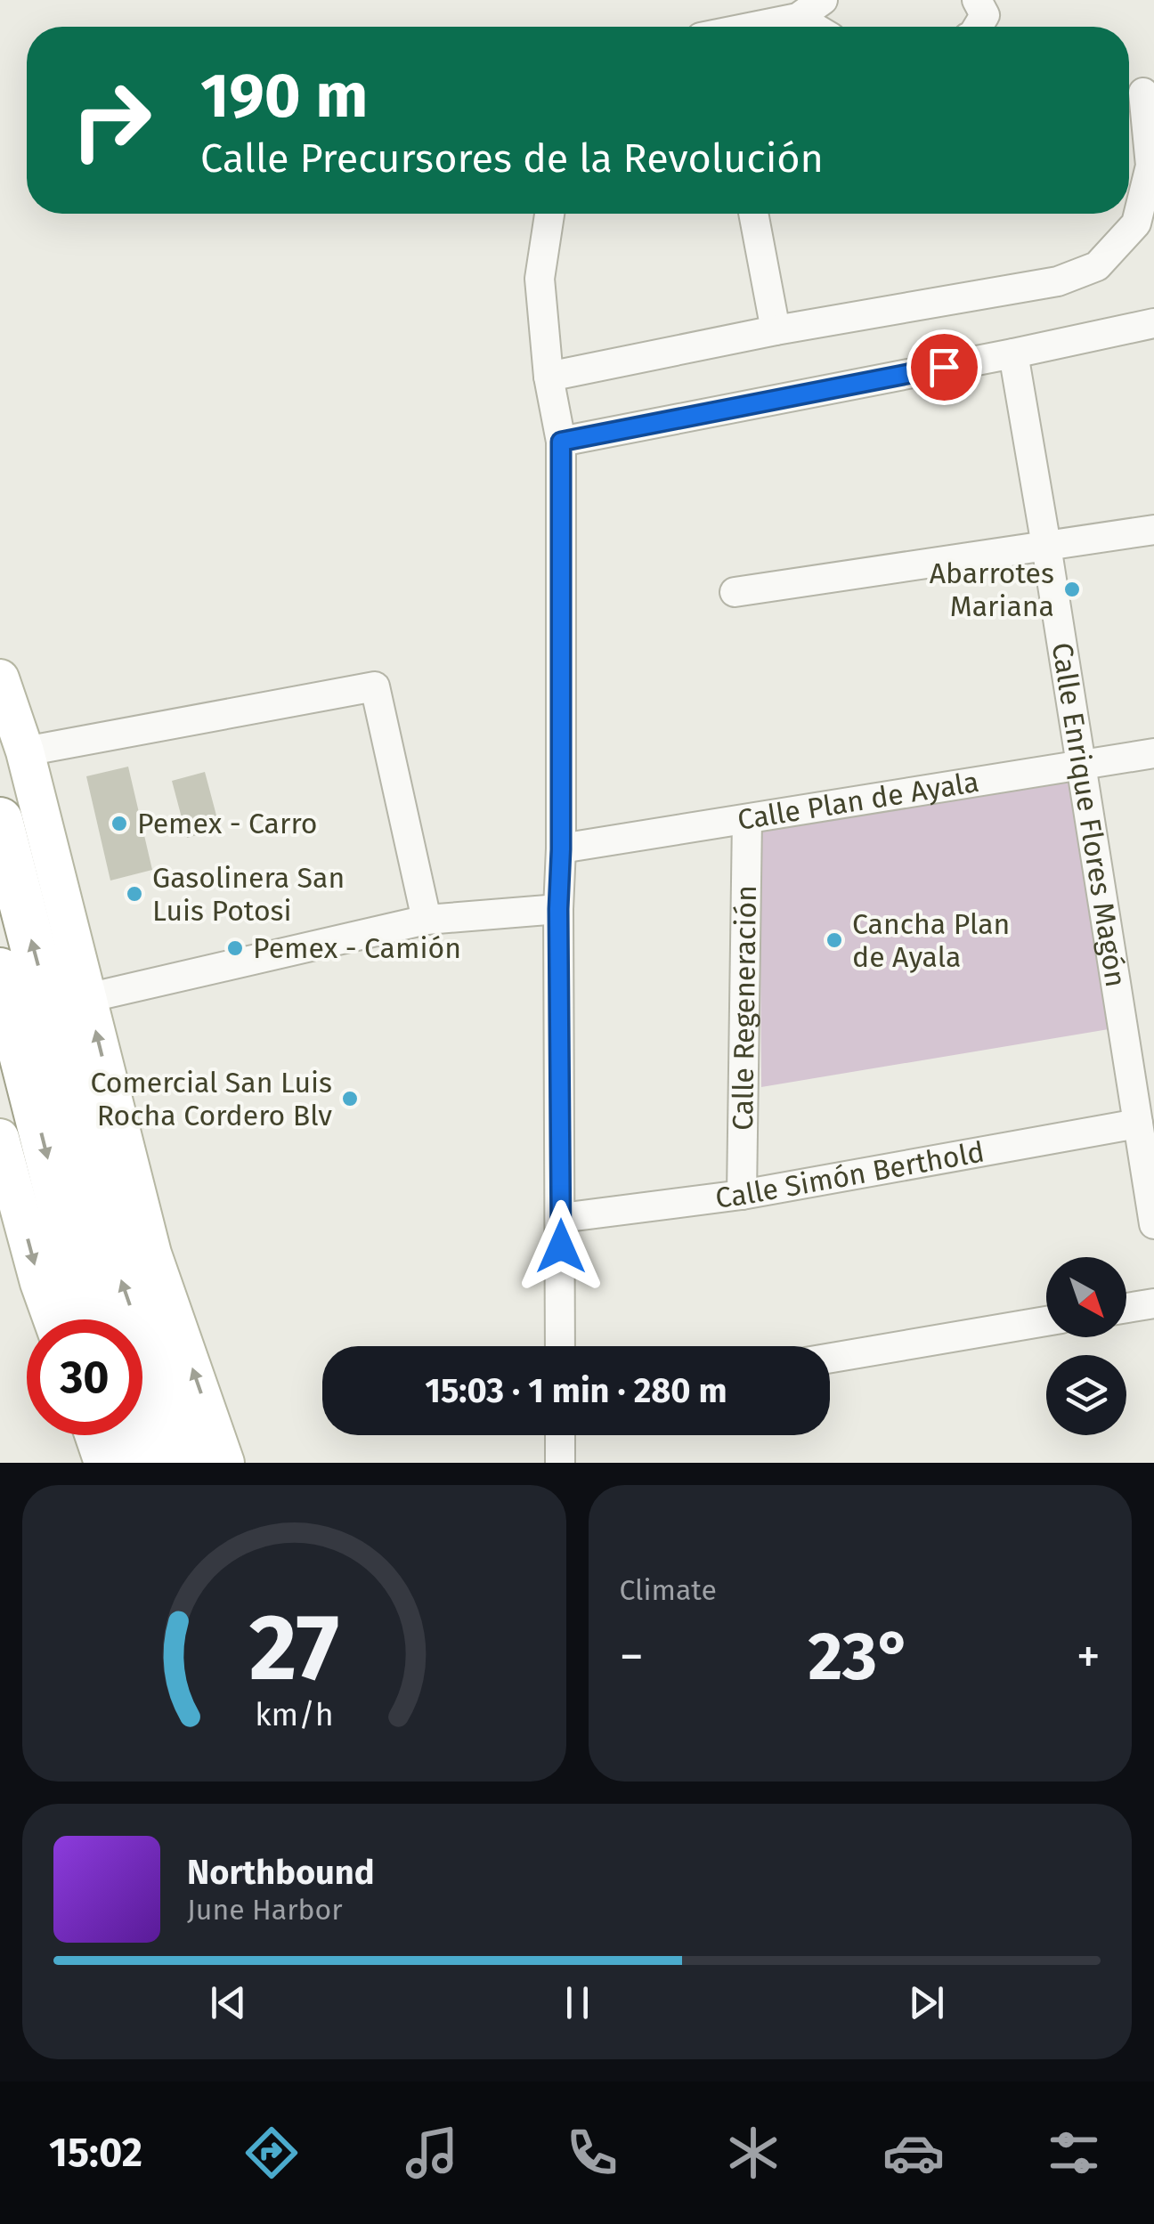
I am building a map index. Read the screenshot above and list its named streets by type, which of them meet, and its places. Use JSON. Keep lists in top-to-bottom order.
{
  "streets": {
    "street": [
      "Calle Plan de Ayala",
      "Calle Enrique Flores Magón",
      "Calle Regeneración",
      "Calle Simón Berthold"
    ]
  },
  "crossings": [
    ["Calle Plan de Ayala", "Calle Enrique Flores Magón"],
    ["Calle Plan de Ayala", "Calle Regeneración"],
    ["Calle Enrique Flores Magón", "Calle Simón Berthold"],
    ["Calle Regeneración", "Calle Simón Berthold"]
  ],
  "places": [
    "Abarrotes Mariana",
    "Pemex - Carro",
    "Gasolinera San Luis Potosi",
    "Cancha Plan de Ayala",
    "Pemex - Camión",
    "Comercial San Luis Rocha Cordero Blv"
  ],
  "north": "bottom right",
  "page": {
    "turn": ["190 m", "Calle Precursores de la Revolución"],
    "limit": "30",
    "trip": "15:03 · 1 min · 280 m",
    "tile": "Climate",
    "heat": ["−", "23°", "+"],
    "song": ["Northbound", "June Harbor"],
    "tabs": "15:02",
    "gauge": ["27", "km/h"]
  }
}
